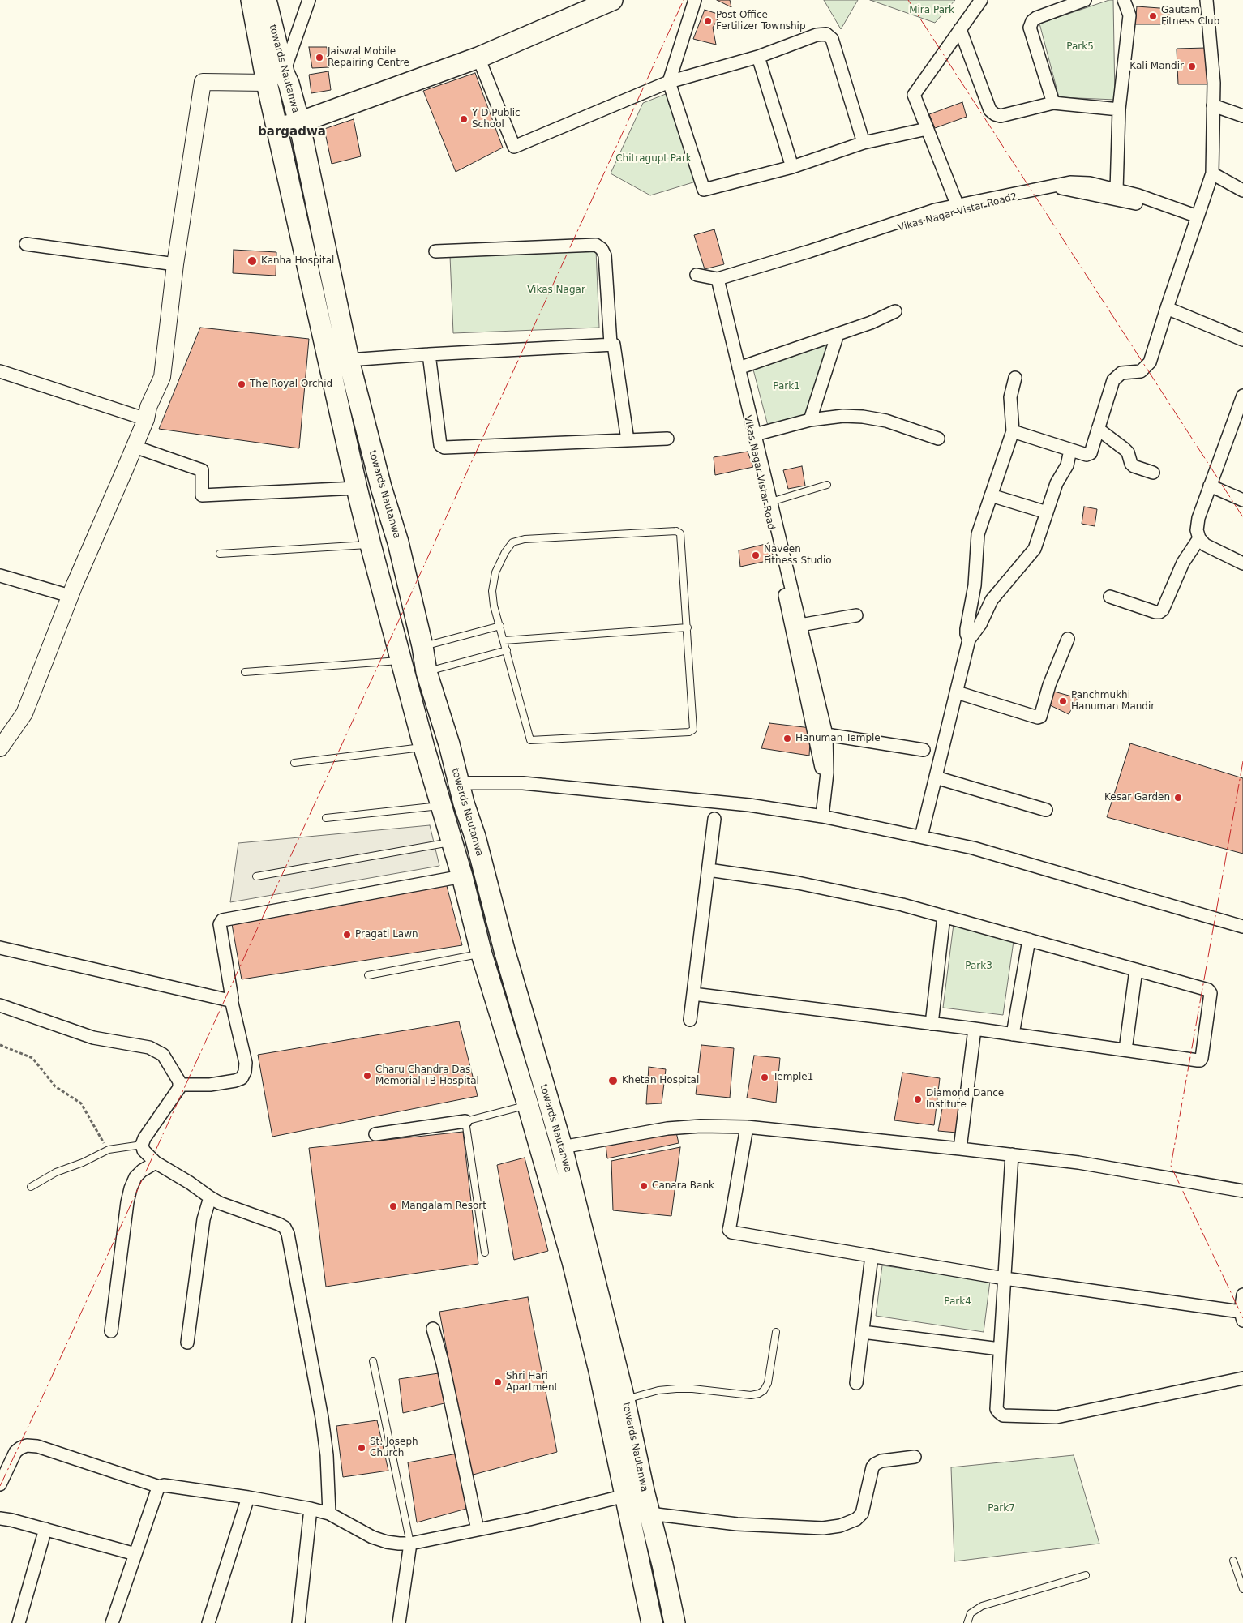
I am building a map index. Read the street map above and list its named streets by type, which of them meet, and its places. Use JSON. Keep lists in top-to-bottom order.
{
  "streets": {
    "main road": ["towards Nautanwa"],
    "street": ["Vikas Nagar Vistar Road2", "Vikas Nagar Vistar Road"]
  },
  "crossings": [
    ["Vikas Nagar Vistar Road2", "Vikas Nagar Vistar Road"]
  ],
  "districts": ["bargadwa"],
  "parks": [
    "Mira Park",
    "Park5",
    "Chitragupt Park",
    "Vikas Nagar",
    "Park1",
    "Park3",
    "Park4",
    "Park7"
  ],
  "places": [
    "Gautam Fitness Club",
    "Post Office Fertilizer Township",
    "Jaiswal Mobile Repairing Centre",
    "Kali Mandir",
    "Y D Public School",
    "Kanha Hospital",
    "The Royal Orchid",
    "Naveen Fitness Studio",
    "Panchmukhi Hanuman Mandir",
    "Hanuman Temple",
    "Kesar Garden",
    "Pragati Lawn",
    "Charu Chandra Das Memorial TB Hospital",
    "Temple1",
    "Khetan Hospital",
    "Diamond Dance Institute",
    "Canara Bank",
    "Mangalam Resort",
    "Shri Hari Apartment",
    "St. Joseph Church"
  ]
}
